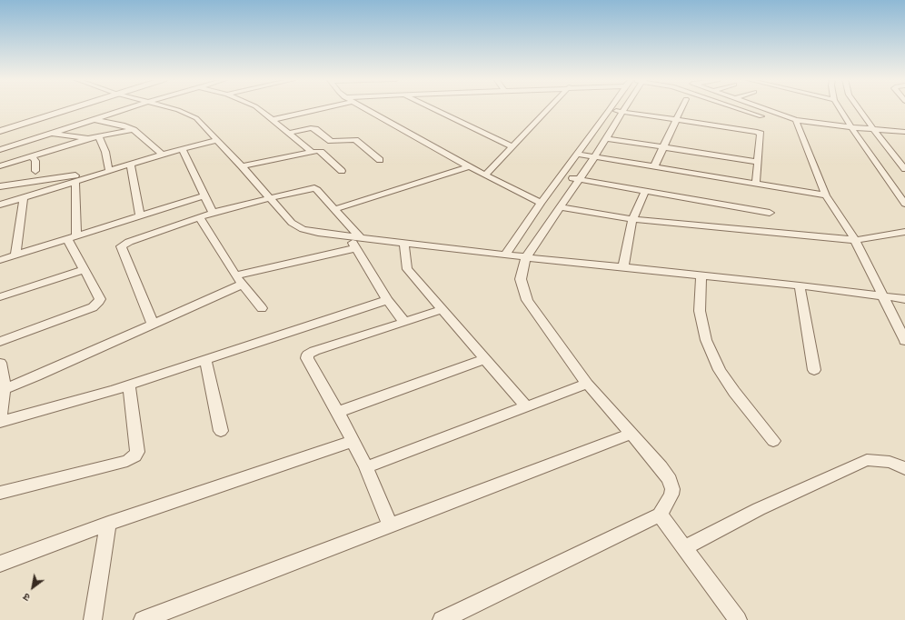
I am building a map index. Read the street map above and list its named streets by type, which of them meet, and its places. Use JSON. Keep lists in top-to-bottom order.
{
  "north": "bottom left"
}
